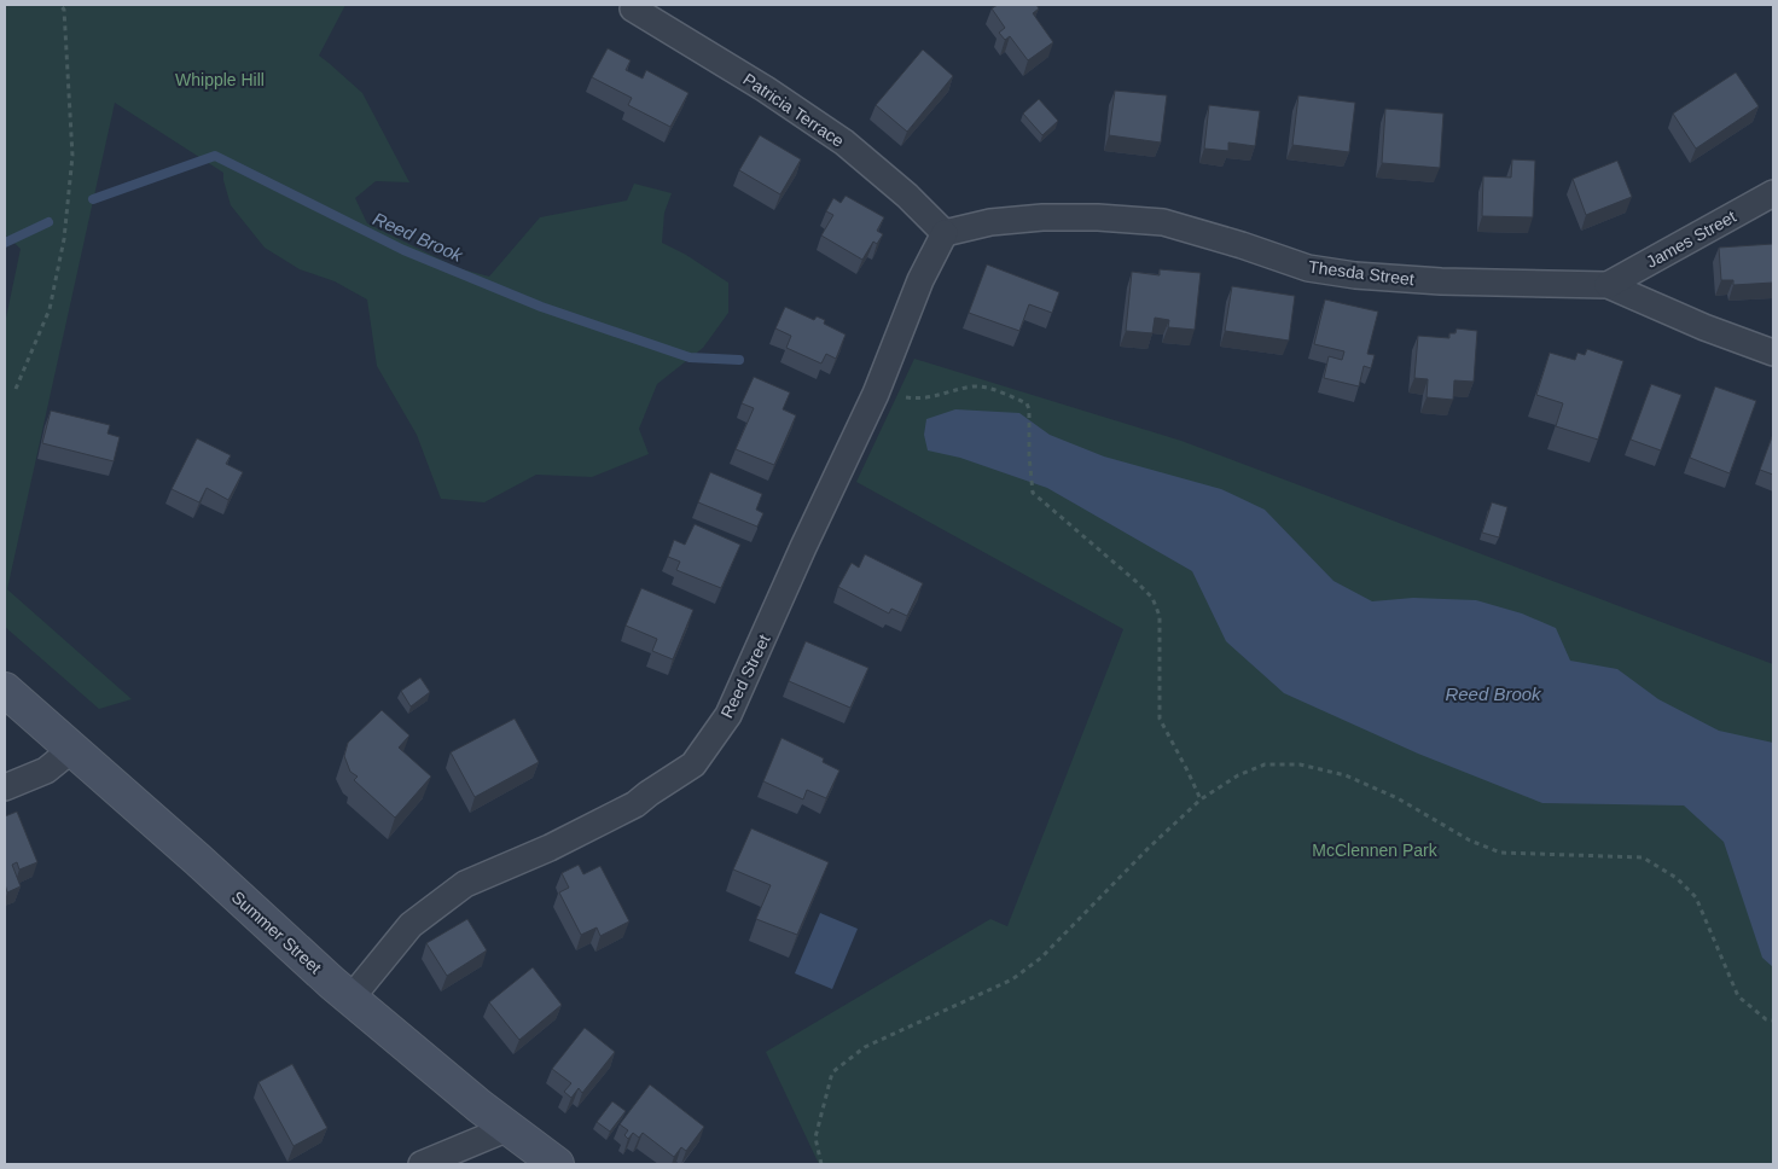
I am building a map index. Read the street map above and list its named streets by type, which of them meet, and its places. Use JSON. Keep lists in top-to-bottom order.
{
  "streets": {
    "main road": ["Summer Street"],
    "street": [
      "Patricia Terrace",
      "James Street",
      "Thesda Street",
      "Reed Street"
    ]
  },
  "crossings": [
    ["Patricia Terrace", "Thesda Street"],
    ["Patricia Terrace", "Reed Street"],
    ["James Street", "Thesda Street"],
    ["Thesda Street", "Reed Street"],
    ["Reed Street", "Summer Street"]
  ],
  "water": ["Reed Brook"],
  "parks": ["Whipple Hill", "McClennen Park"]
}
